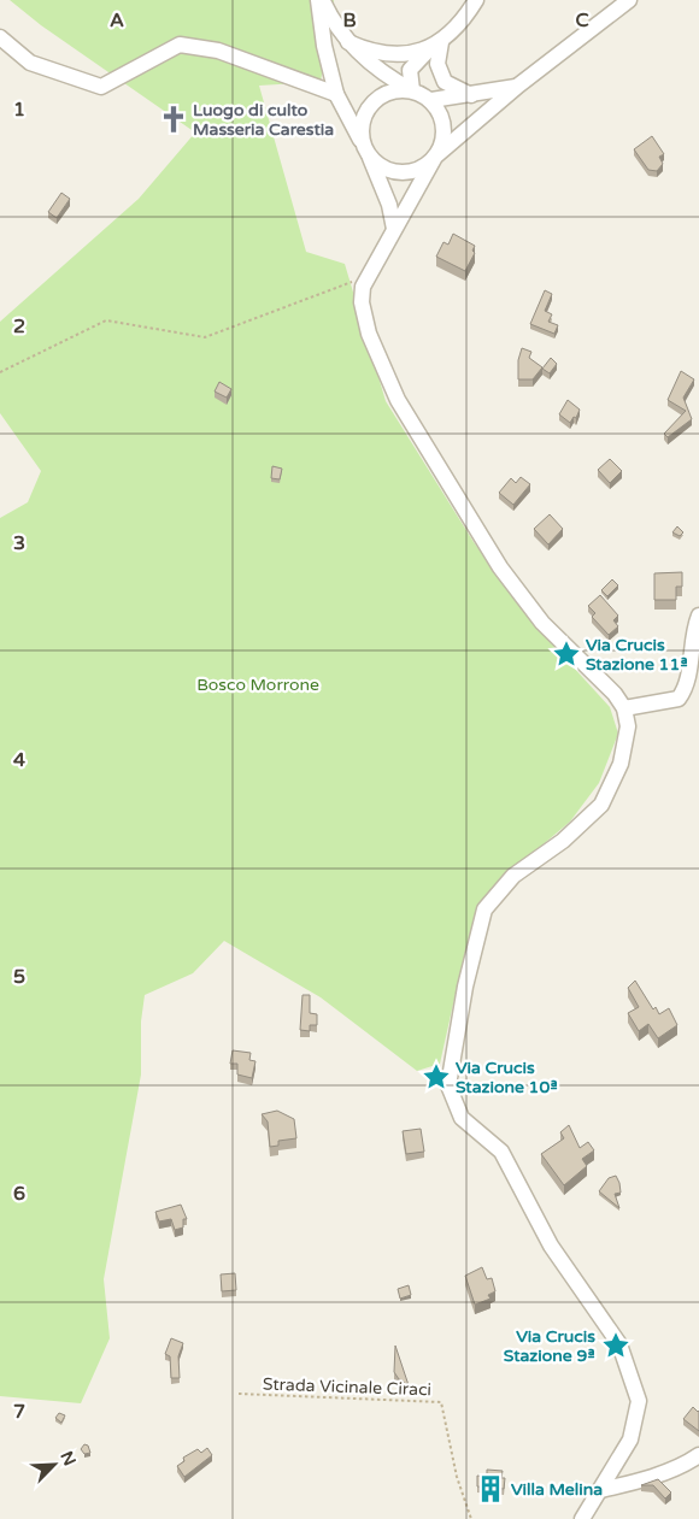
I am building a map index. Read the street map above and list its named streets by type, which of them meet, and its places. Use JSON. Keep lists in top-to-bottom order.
{
  "streets": {
    "path": ["Strada Vicinale Ciraci"]
  },
  "parks": ["Bosco Morrone"],
  "places": {
    "church": ["Luogo di culto Masseria Carestia"],
    "place": ["Via Crucis Stazione 11ª", "Via Crucis Stazione 10ª", "Via Crucis Stazione 9ª"],
    "building": ["Villa Melina"]
  },
  "north": "top right",
  "grid": {
    "columns": ["A", "B", "C"],
    "rows": [
      "1",
      "2",
      "3",
      "4",
      "5",
      "6",
      "7"
    ]
  }
}
